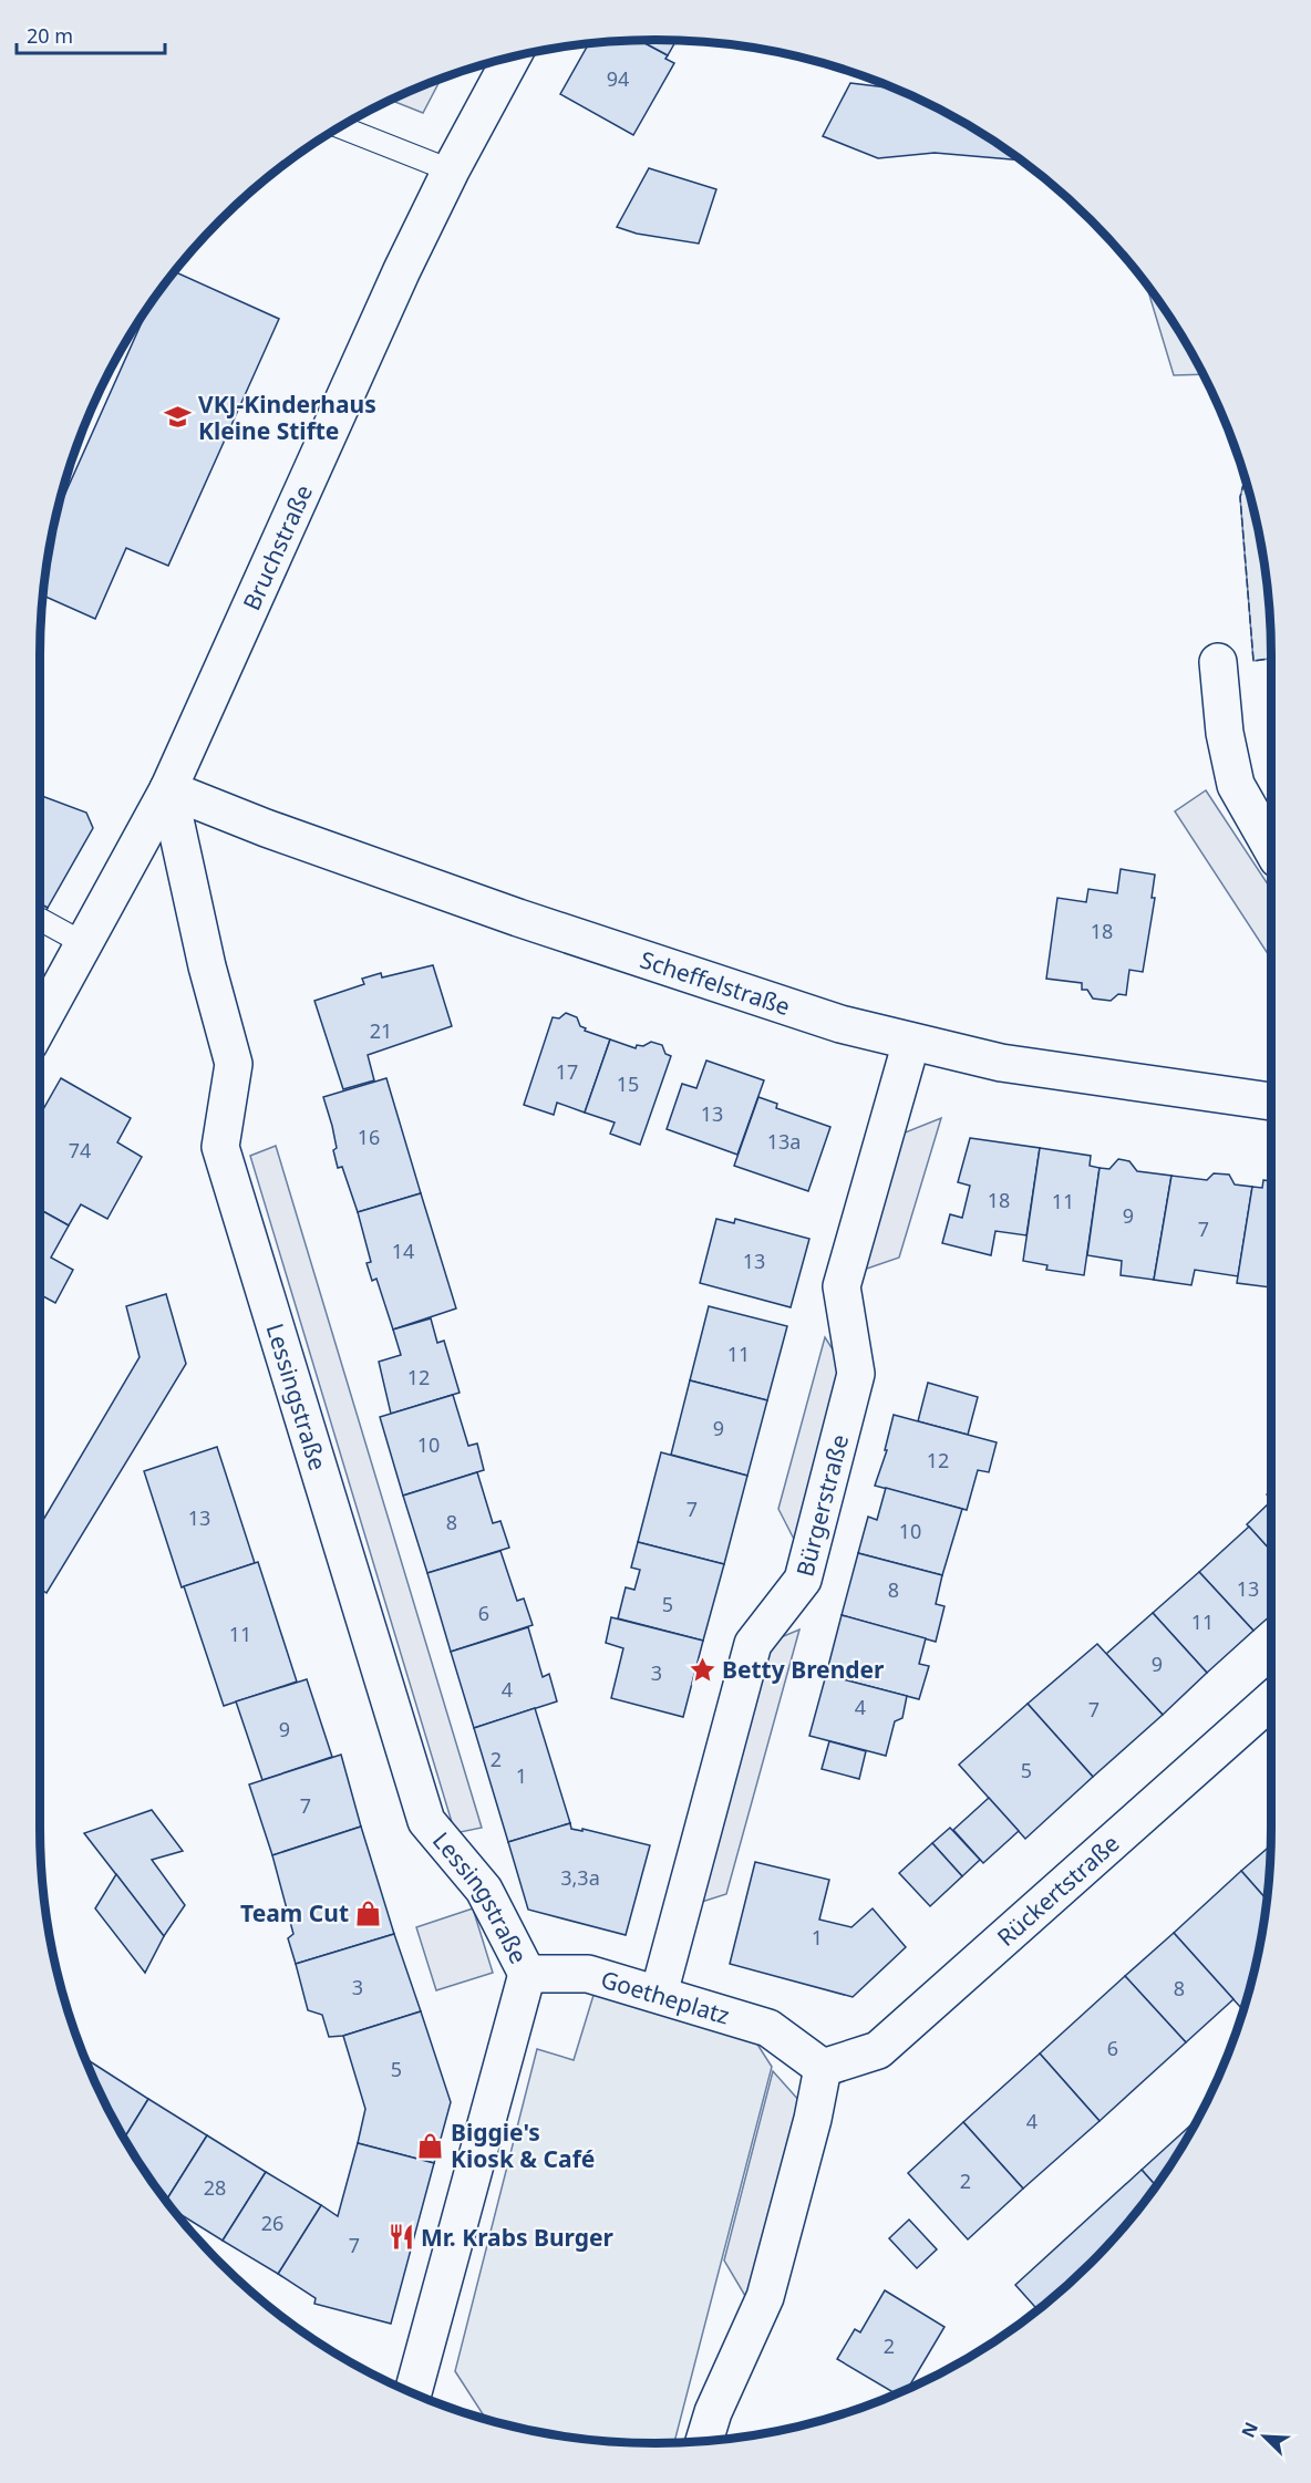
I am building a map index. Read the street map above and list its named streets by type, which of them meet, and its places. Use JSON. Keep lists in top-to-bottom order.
{
  "streets": {
    "street": [
      "Bruchstraße",
      "Scheffelstraße",
      "Lessingstraße",
      "Bürgerstraße",
      "Rückertstraße",
      "Goetheplatz"
    ]
  },
  "crossings": [
    ["Bruchstraße", "Scheffelstraße"],
    ["Bruchstraße", "Lessingstraße"],
    ["Scheffelstraße", "Lessingstraße"],
    ["Scheffelstraße", "Bürgerstraße"],
    ["Lessingstraße", "Goetheplatz"],
    ["Bürgerstraße", "Goetheplatz"],
    ["Rückertstraße", "Goetheplatz"]
  ],
  "places": {
    "school or university": ["VKJ-Kinderhaus Kleine Stifte"],
    "place": ["Betty Brender"],
    "shop": ["Team Cut", "Biggie's Kiosk & Café"],
    "restaurant": ["Mr. Krabs Burger"]
  },
  "house_numbers": [
    "94",
    "18",
    "21",
    "17",
    "15",
    "13",
    "16",
    "13a",
    "74",
    "18",
    "11",
    "9",
    "7",
    "14",
    "13",
    "11",
    "12",
    "9",
    "10",
    "12",
    "7",
    "13",
    "8",
    "10",
    "13",
    "8",
    "5",
    "6",
    "11",
    "11",
    "9",
    "3",
    "4",
    "4",
    "7",
    "9",
    "2",
    "5",
    "1",
    "7",
    "3,3a",
    "1",
    "3",
    "8",
    "6",
    "5",
    "4",
    "2",
    "28",
    "26",
    "7",
    "2"
  ],
  "scale_bar": "20 m",
  "north": "top left"
}
